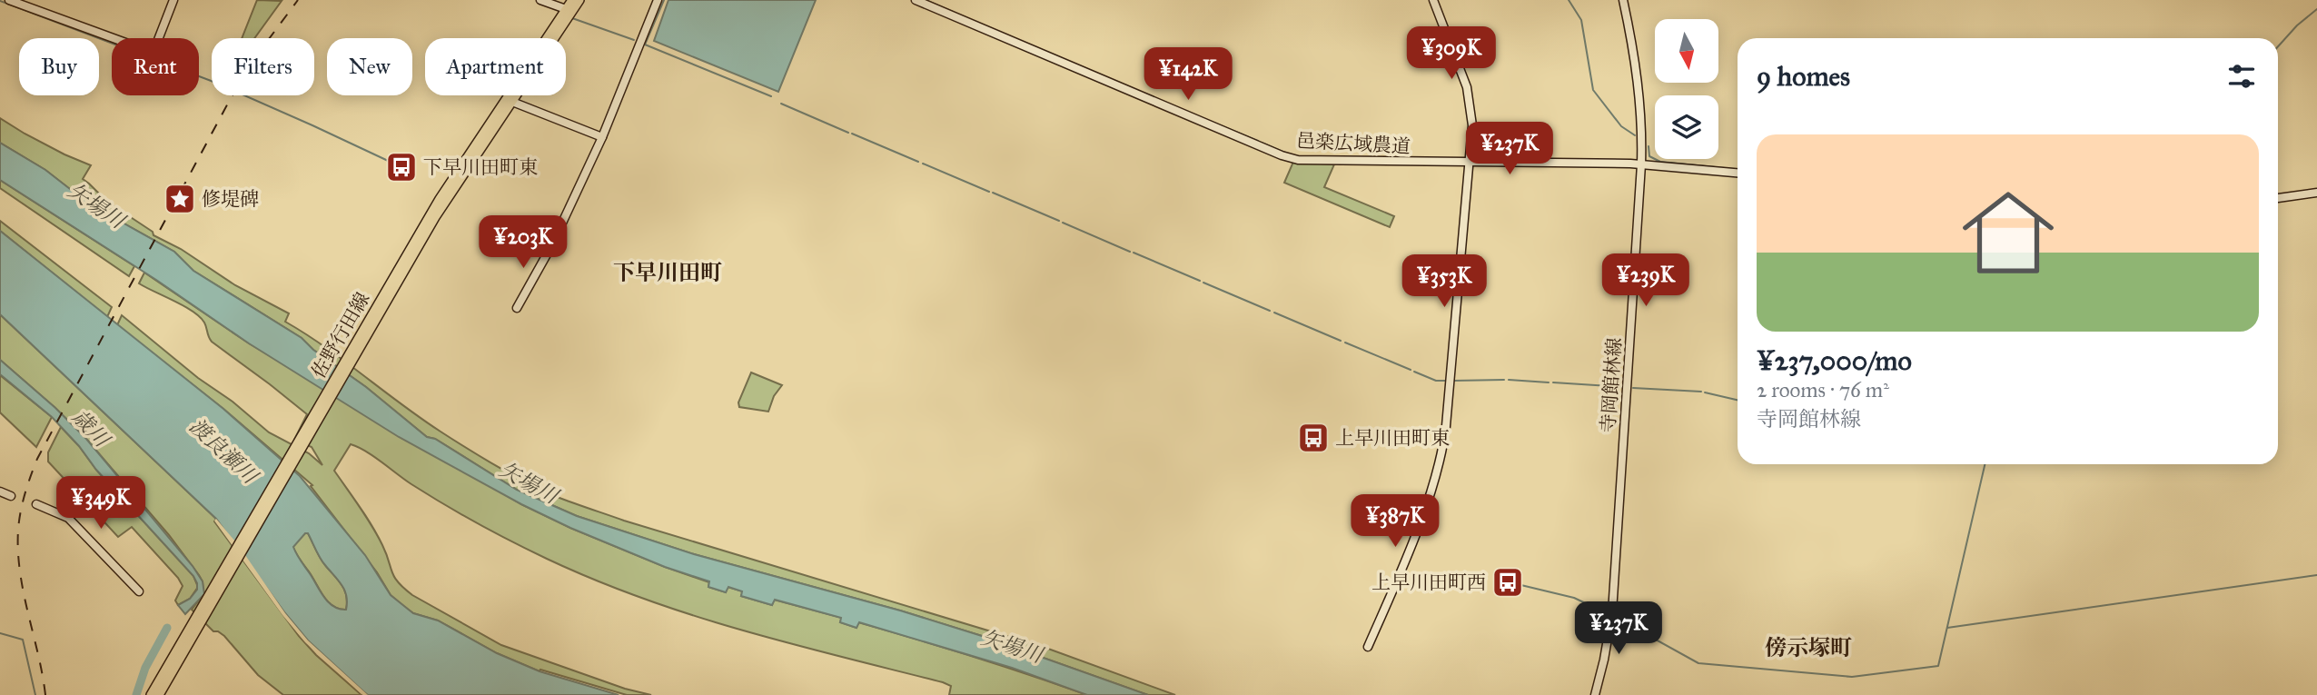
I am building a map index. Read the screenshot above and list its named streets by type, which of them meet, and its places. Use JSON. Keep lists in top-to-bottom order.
{
  "streets": {
    "main road": ["佐野行田線"],
    "street": ["邑楽広域農道", "寺岡館林線"]
  },
  "crossings": [
    ["邑楽広域農道", "寺岡館林線"]
  ],
  "districts": ["下早川田町", "傍示塚町"],
  "water": ["矢場川", "歳川", "渡良瀬川"],
  "places": {
    "bus stop": ["下早川田町東", "上早川田町東", "上早川田町西"],
    "place": ["修堤碑"]
  },
  "north": "bottom",
  "page": {
    "price": [
      "¥309K",
      "¥142K",
      "¥237K",
      "¥203K",
      "¥239K",
      "¥353K",
      "¥349K",
      "¥387K",
      "¥237K"
    ],
    "chip": [
      "Buy",
      "Rent",
      "Filters",
      "New",
      "Apartment"
    ],
    "heading": "9 homes",
    "list": [
      {
        "name": "¥237,000/mo",
        "note": "2 rooms · 76 m² · 寺岡館林線"
      }
    ]
  }
}
